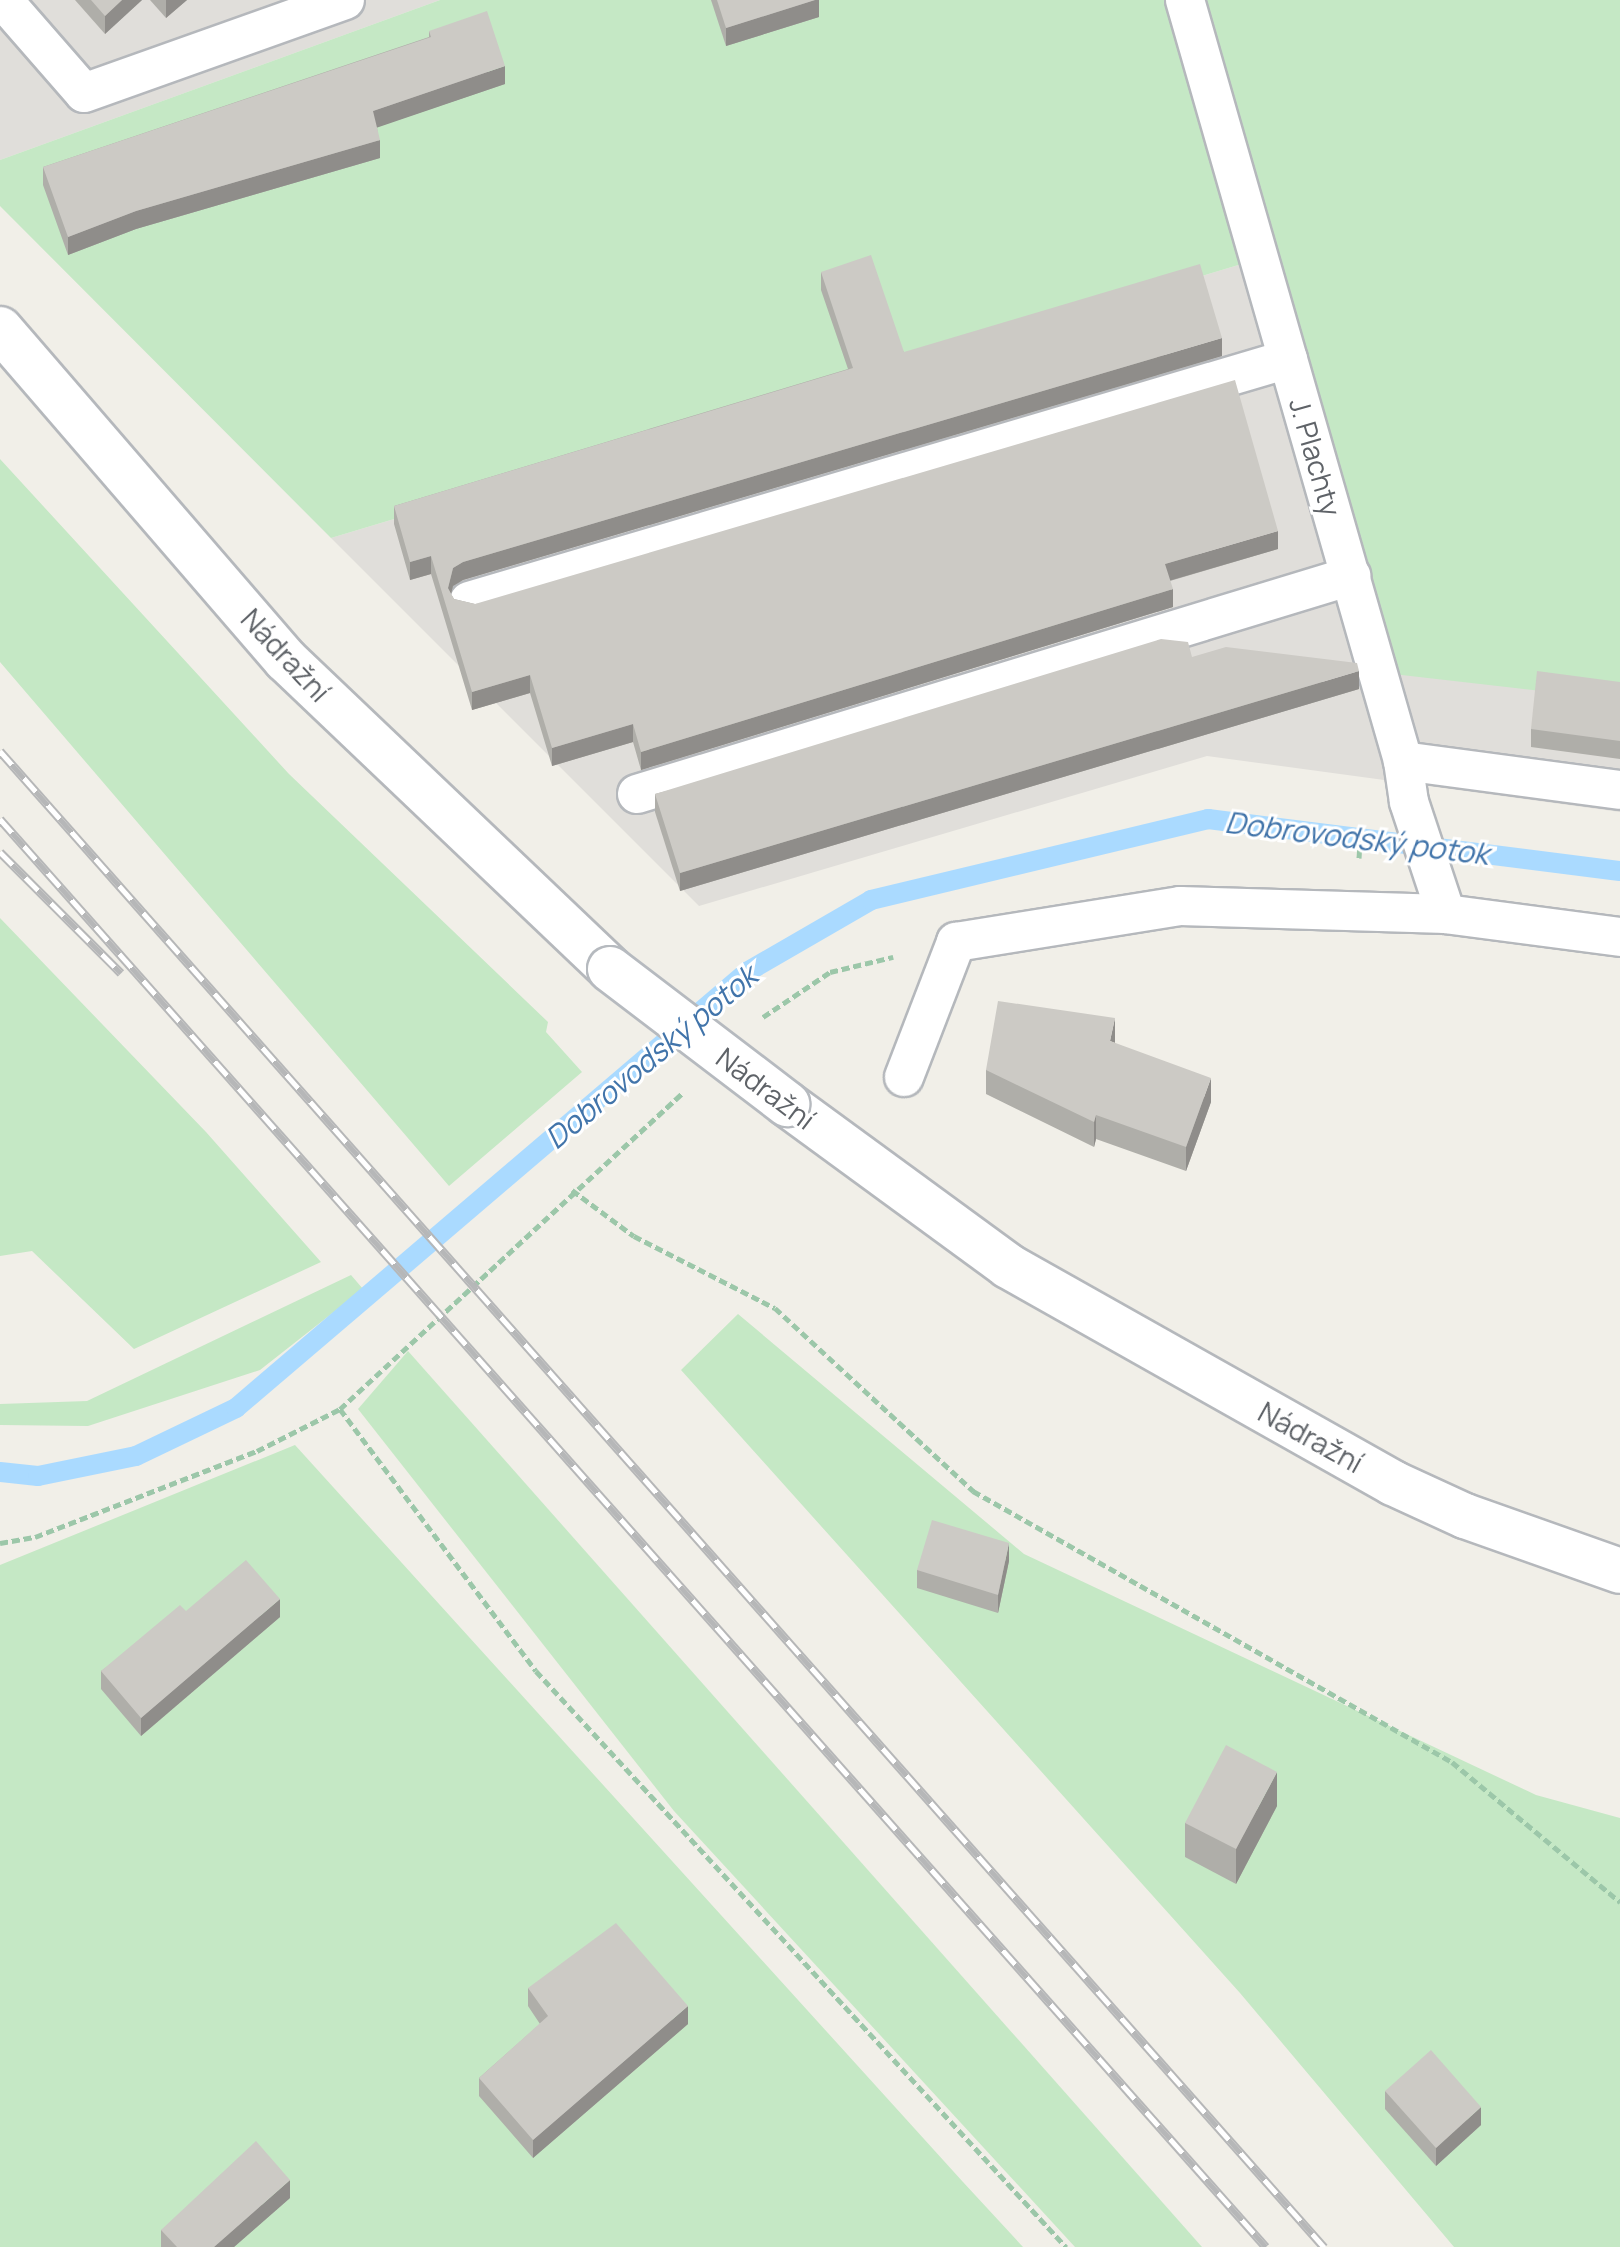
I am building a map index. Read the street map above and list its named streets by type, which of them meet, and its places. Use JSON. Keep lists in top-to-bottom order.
{
  "streets": {
    "main road": ["Nádražní"],
    "lane": ["J. Plachty"]
  },
  "water": ["Dobrovodský potok"]
}
